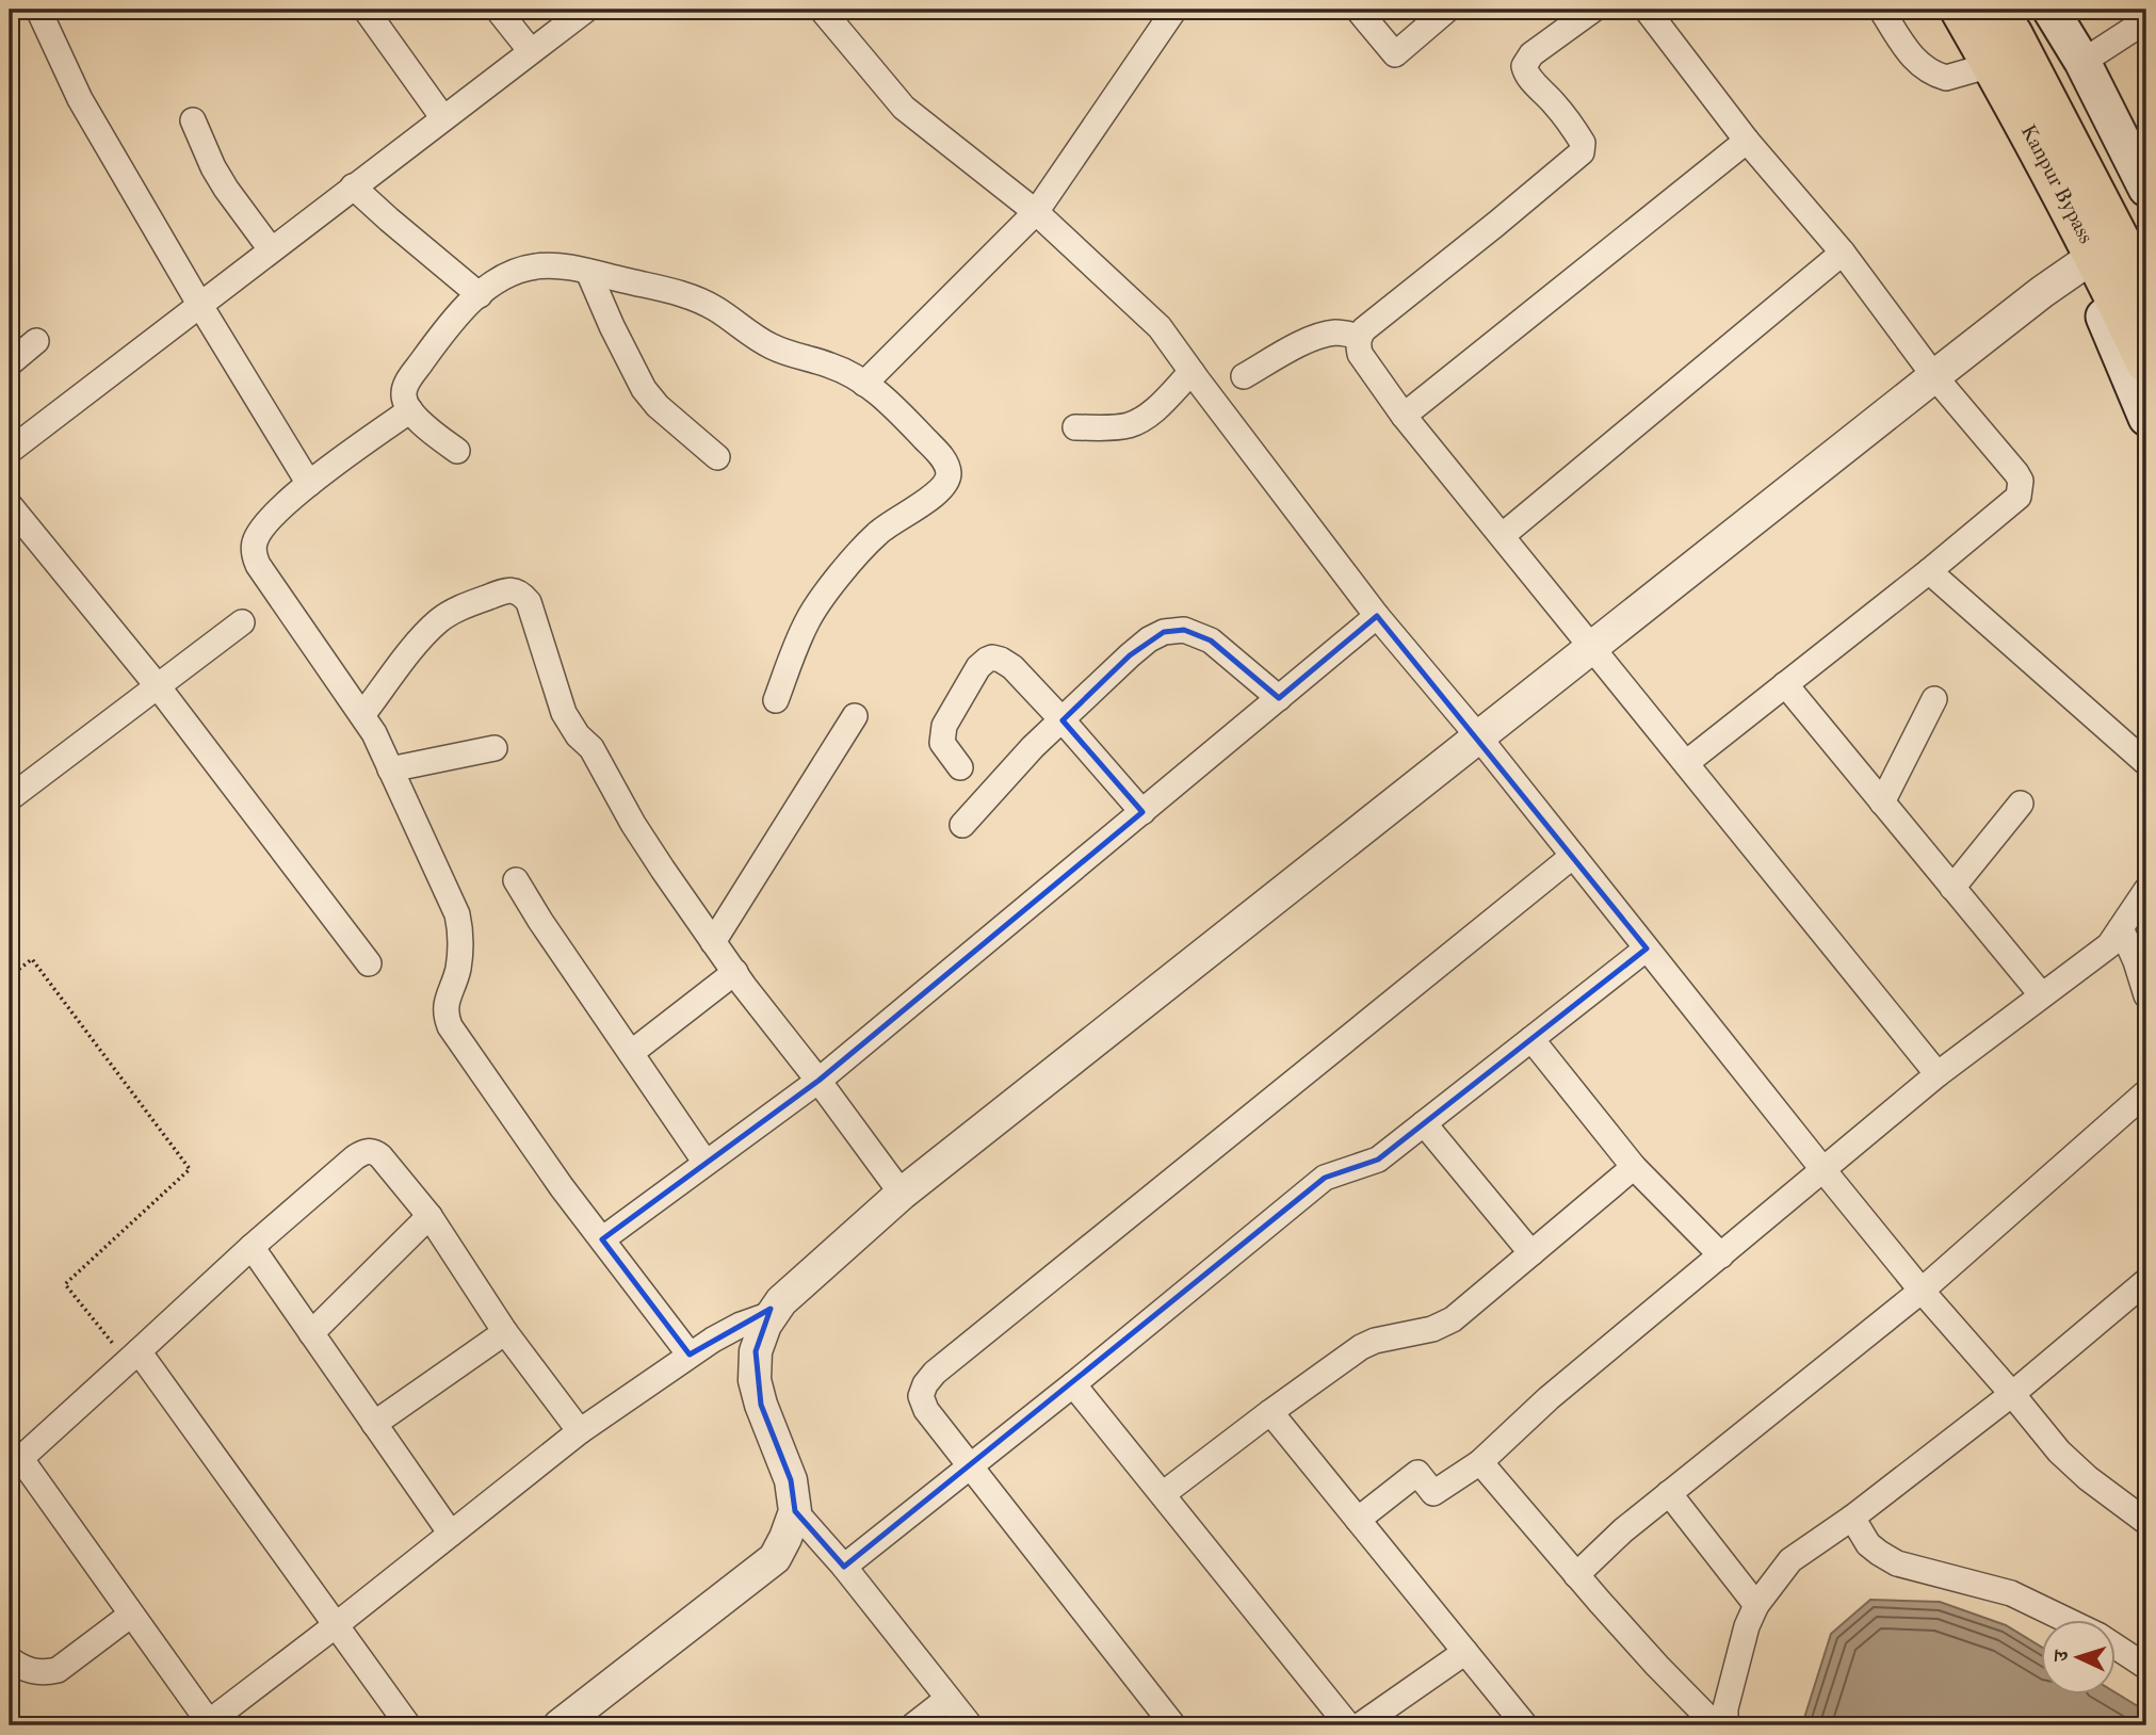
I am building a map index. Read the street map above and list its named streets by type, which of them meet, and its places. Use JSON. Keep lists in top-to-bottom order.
{
  "streets": {
    "highway": ["Kanpur Bypass"]
  },
  "north": "left"
}
